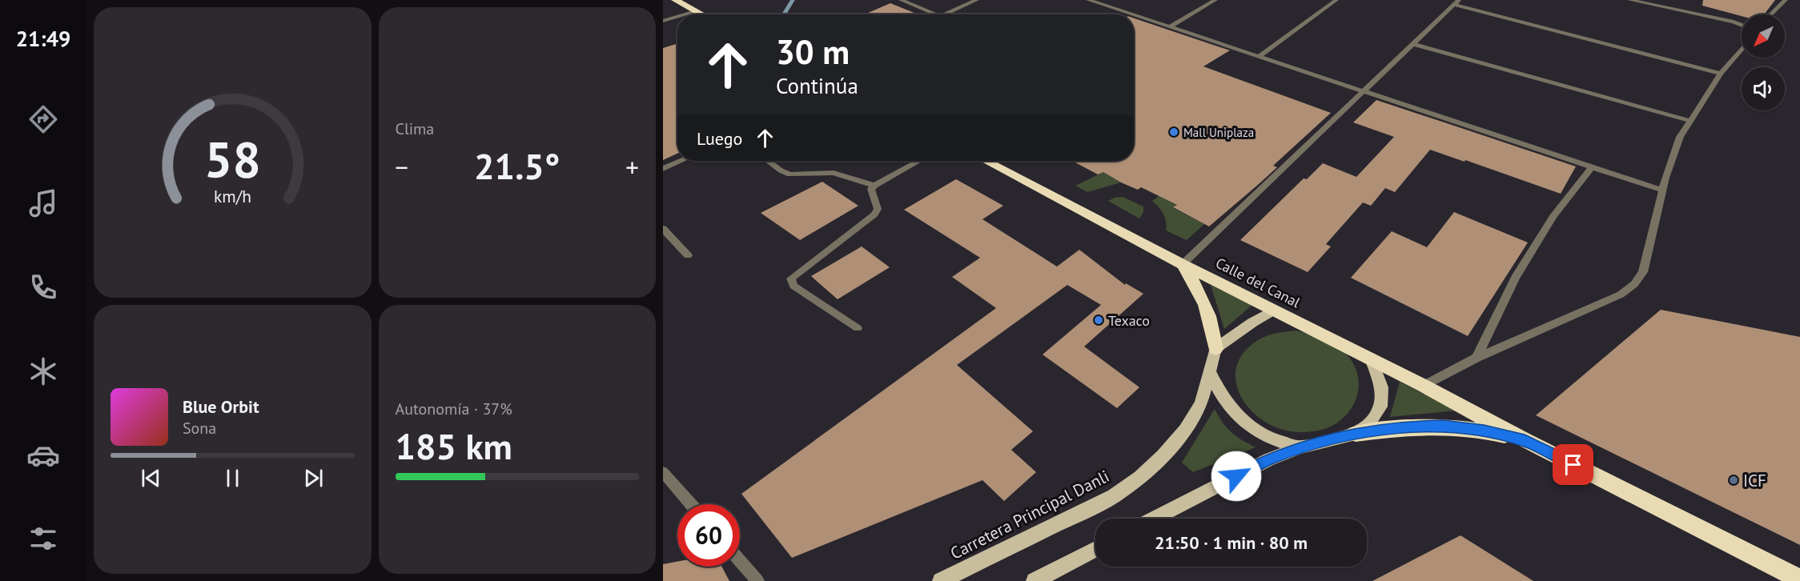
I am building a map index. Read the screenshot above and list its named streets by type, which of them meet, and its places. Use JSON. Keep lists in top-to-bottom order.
{
  "streets": {
    "highway": ["Calle del Canal"],
    "main road": ["Carretera Principal Danli"]
  },
  "crossings": [
    ["Calle del Canal", "Carretera Principal Danli"]
  ],
  "places": ["Mall Uniplaza", "Texaco", "ICF"],
  "north": "bottom left",
  "page": {
    "tabs": "21:49",
    "tile": [
      "Clima",
      ["Autonomía · 37%", "185 km"]
    ],
    "turn": ["30 m", "Continúa"],
    "then": "Luego",
    "heat": ["−", "21.5°", "+"],
    "song": ["Blue Orbit", "Sona"],
    "limit": "60",
    "trip": "21:50 · 1 min · 80 m",
    "gauge": ["58", "km/h"]
  }
}
